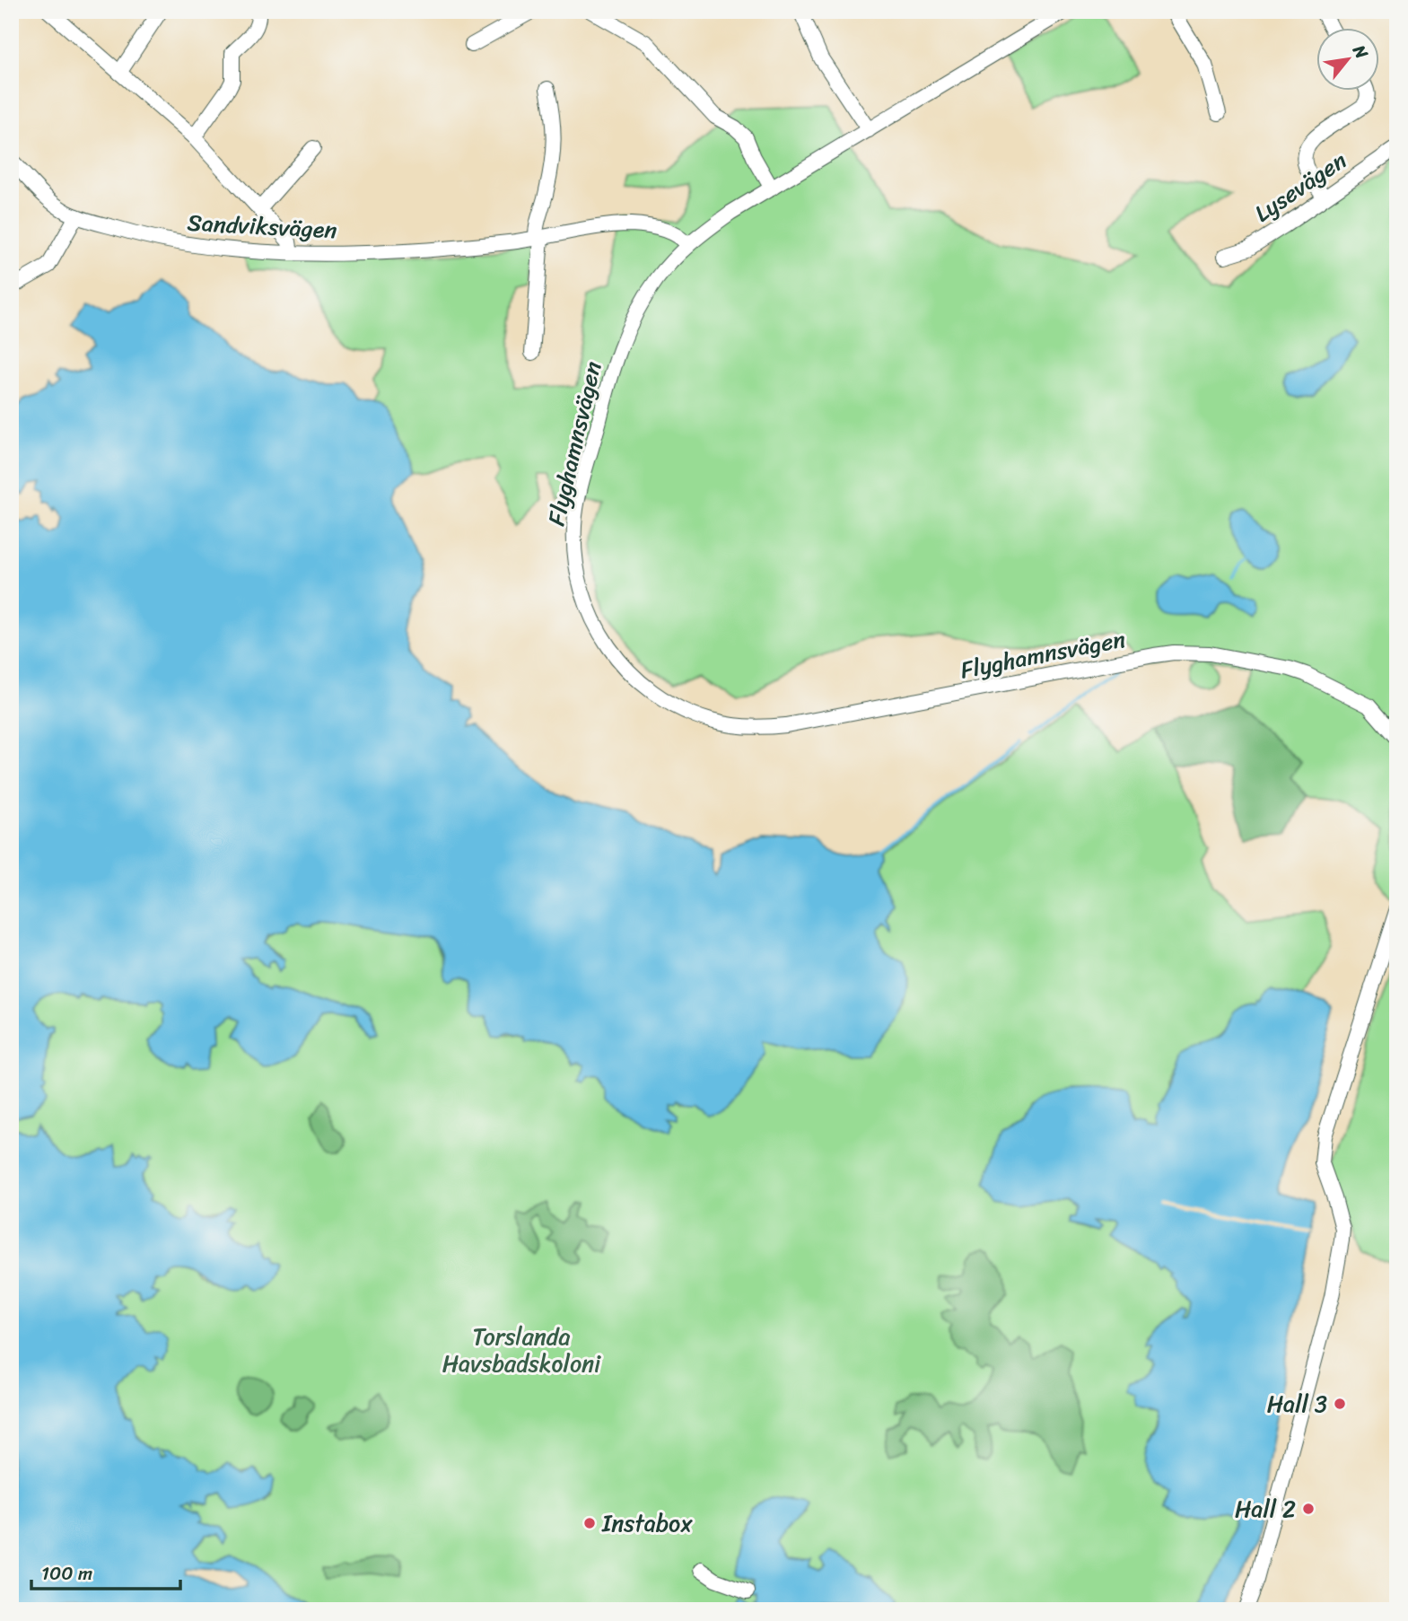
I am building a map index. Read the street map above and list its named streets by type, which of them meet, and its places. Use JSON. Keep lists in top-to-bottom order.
{
  "streets": {
    "street": ["Lysevägen", "Sandviksvägen", "Flyghamnsvägen"]
  },
  "crossings": [
    ["Sandviksvägen", "Flyghamnsvägen"]
  ],
  "parks": ["Torslanda Havsbadskoloni"],
  "places": ["Hall 3", "Hall 2", "Instabox"],
  "scale_bar": "100 m",
  "north": "top right"
}
